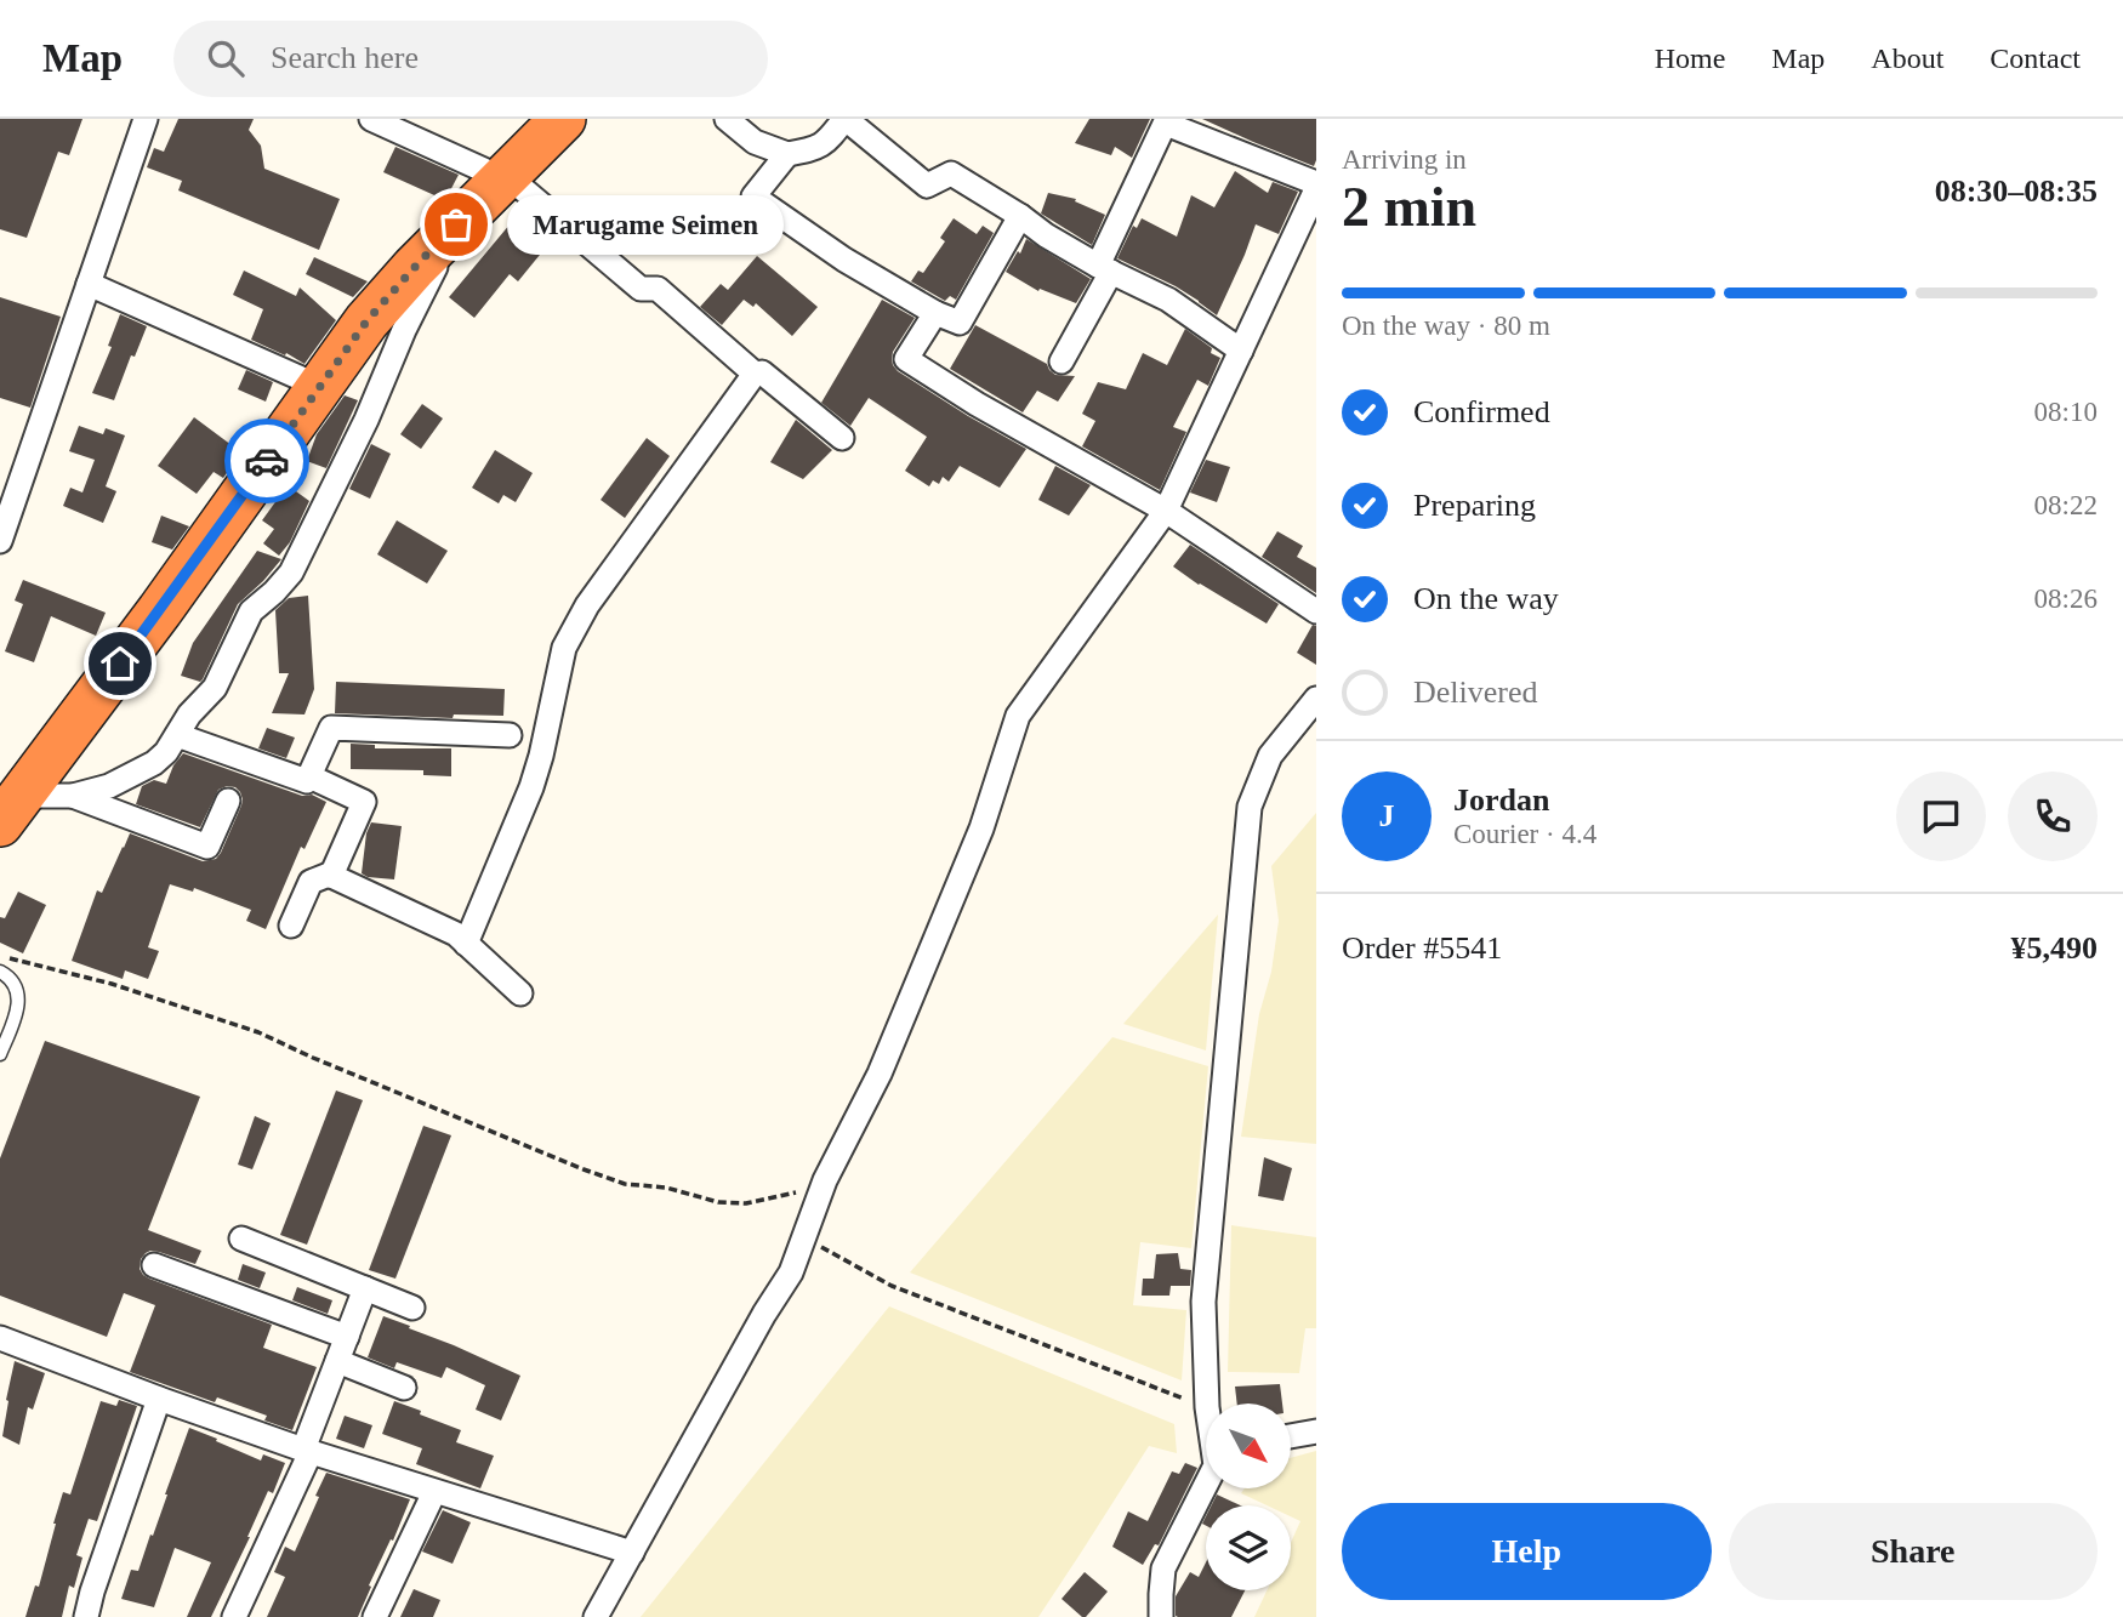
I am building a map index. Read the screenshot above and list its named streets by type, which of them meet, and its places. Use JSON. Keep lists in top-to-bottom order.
{
  "places": ["Marugame Seimen"],
  "north": "bottom right",
  "page": {
    "header": "Map",
    "search": "Search here",
    "nav": [
      "Home",
      "Map",
      "About",
      "Contact"
    ],
    "heading": ["2 min", "Arriving in", "08:30–08:35"],
    "panel": [
      "Jordan",
      "Courier · 4.4",
      "Order #5541",
      "¥5,490"
    ],
    "bubble": "Marugame Seimen",
    "bar": "On the way · 80 m",
    "list": [
      ["Confirmed", "08:10"],
      ["Preparing", "08:22"],
      ["On the way", "08:26"],
      "Delivered"
    ],
    "round": "J",
    "buttons": ["Help", "Share"]
  }
}
